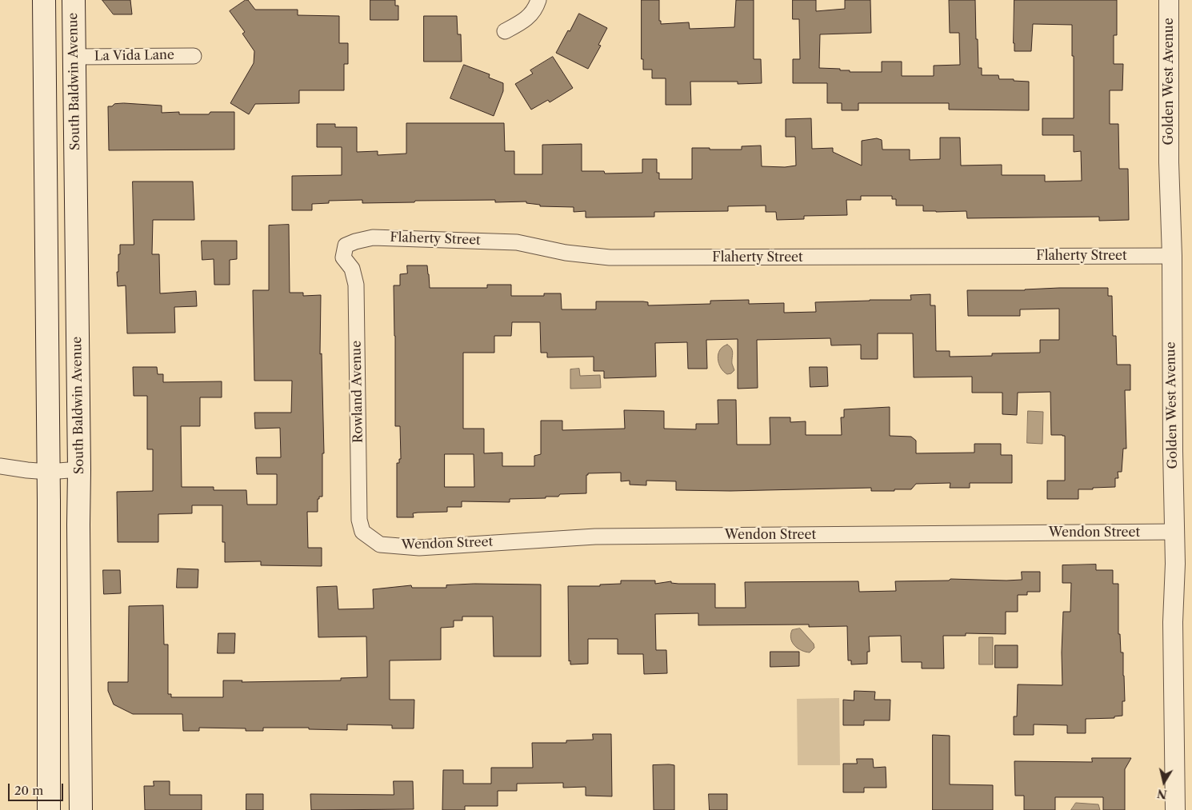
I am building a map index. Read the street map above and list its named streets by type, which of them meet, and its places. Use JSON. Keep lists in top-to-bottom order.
{
  "streets": {
    "main road": ["South Baldwin Avenue"],
    "street": [
      "La Vida Lane",
      "Golden West Avenue",
      "Flaherty Street",
      "Rowland Avenue",
      "Wendon Street"
    ]
  },
  "crossings": [
    ["La Vida Lane", "South Baldwin Avenue"],
    ["Golden West Avenue", "Flaherty Street"],
    ["Golden West Avenue", "Wendon Street"],
    ["Flaherty Street", "Rowland Avenue"],
    ["Rowland Avenue", "Wendon Street"]
  ],
  "scale_bar": "20 m",
  "north": "bottom"
}
